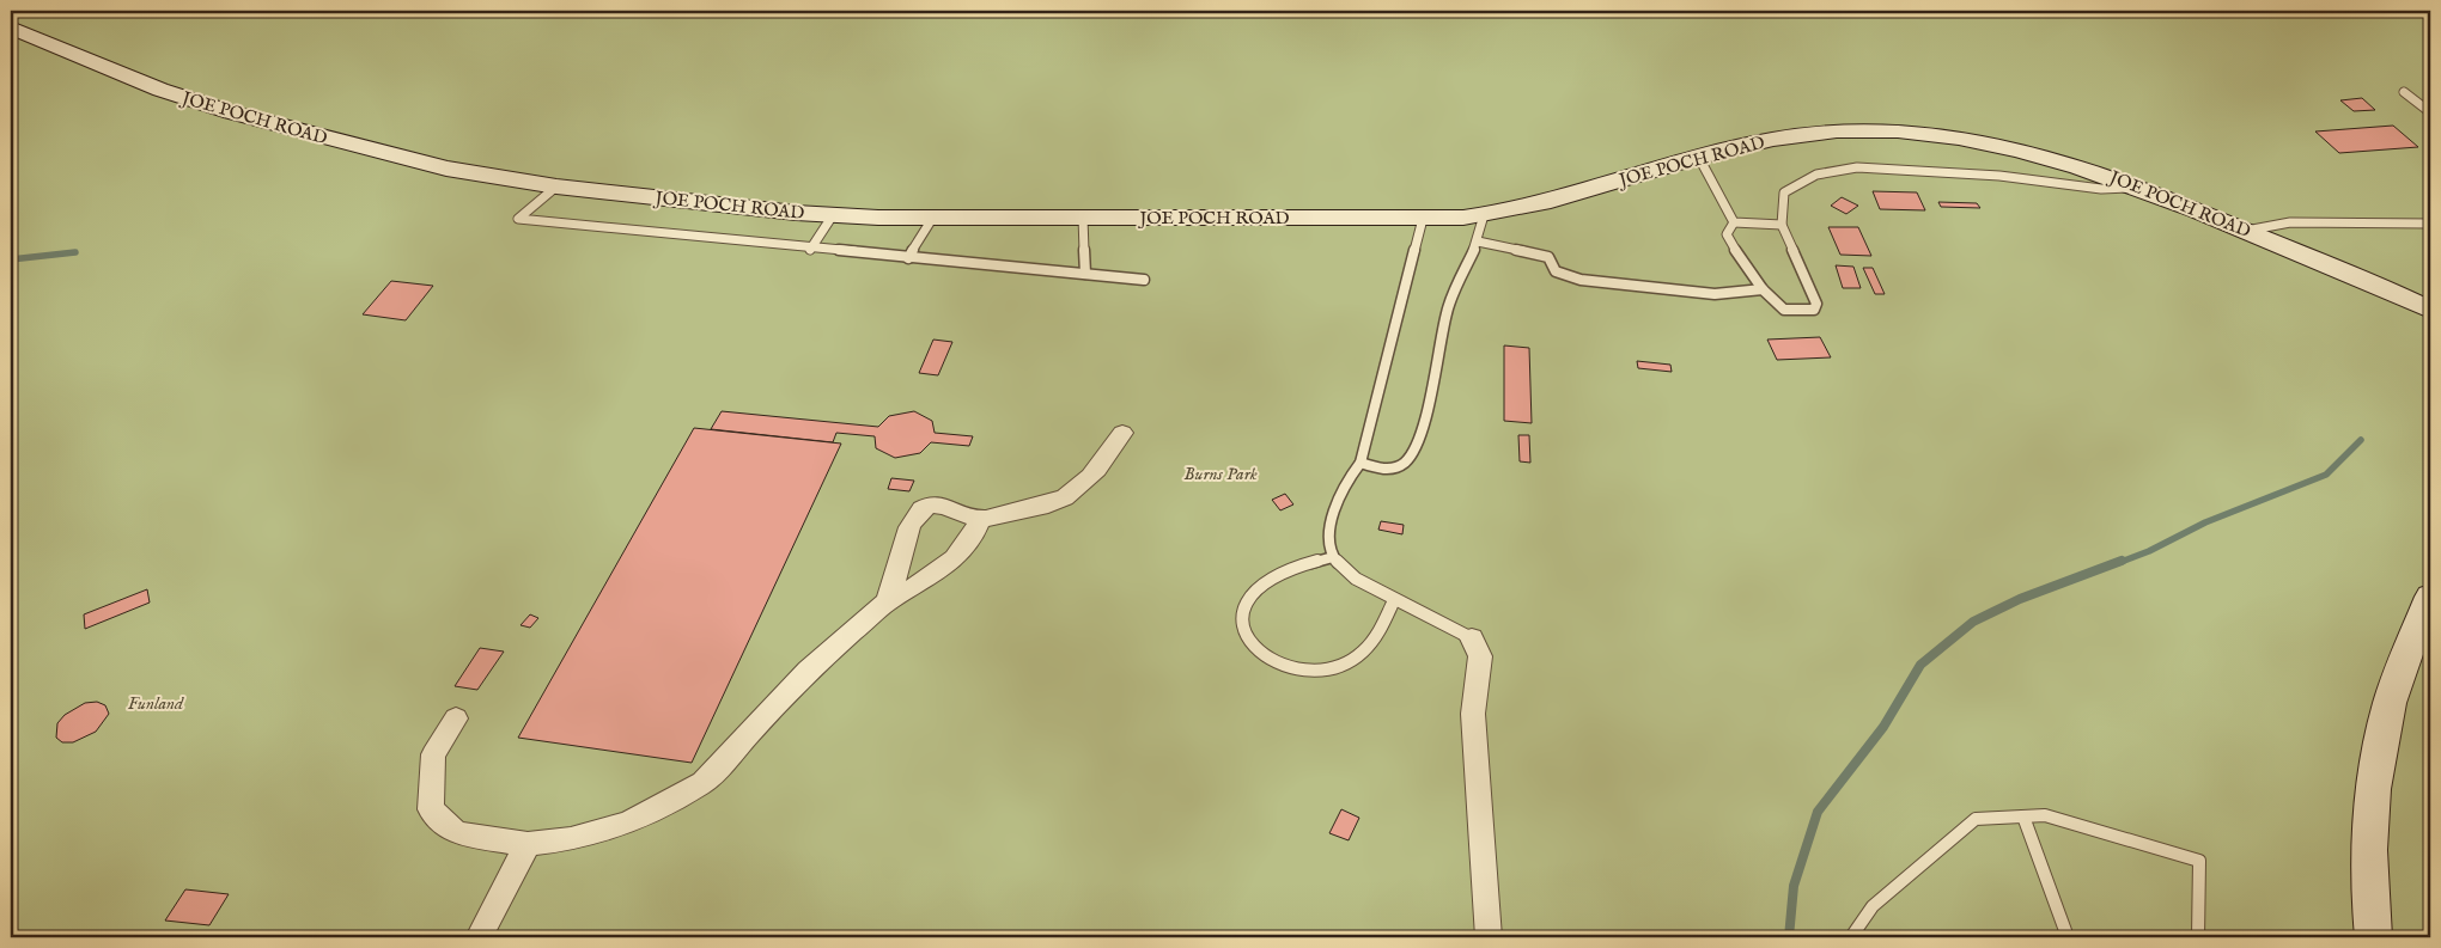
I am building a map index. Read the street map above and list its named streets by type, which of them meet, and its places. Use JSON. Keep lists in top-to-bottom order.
{
  "streets": {
    "street": ["JOE POCH ROAD"]
  },
  "parks": ["Burns Park", "Funland"]
}
